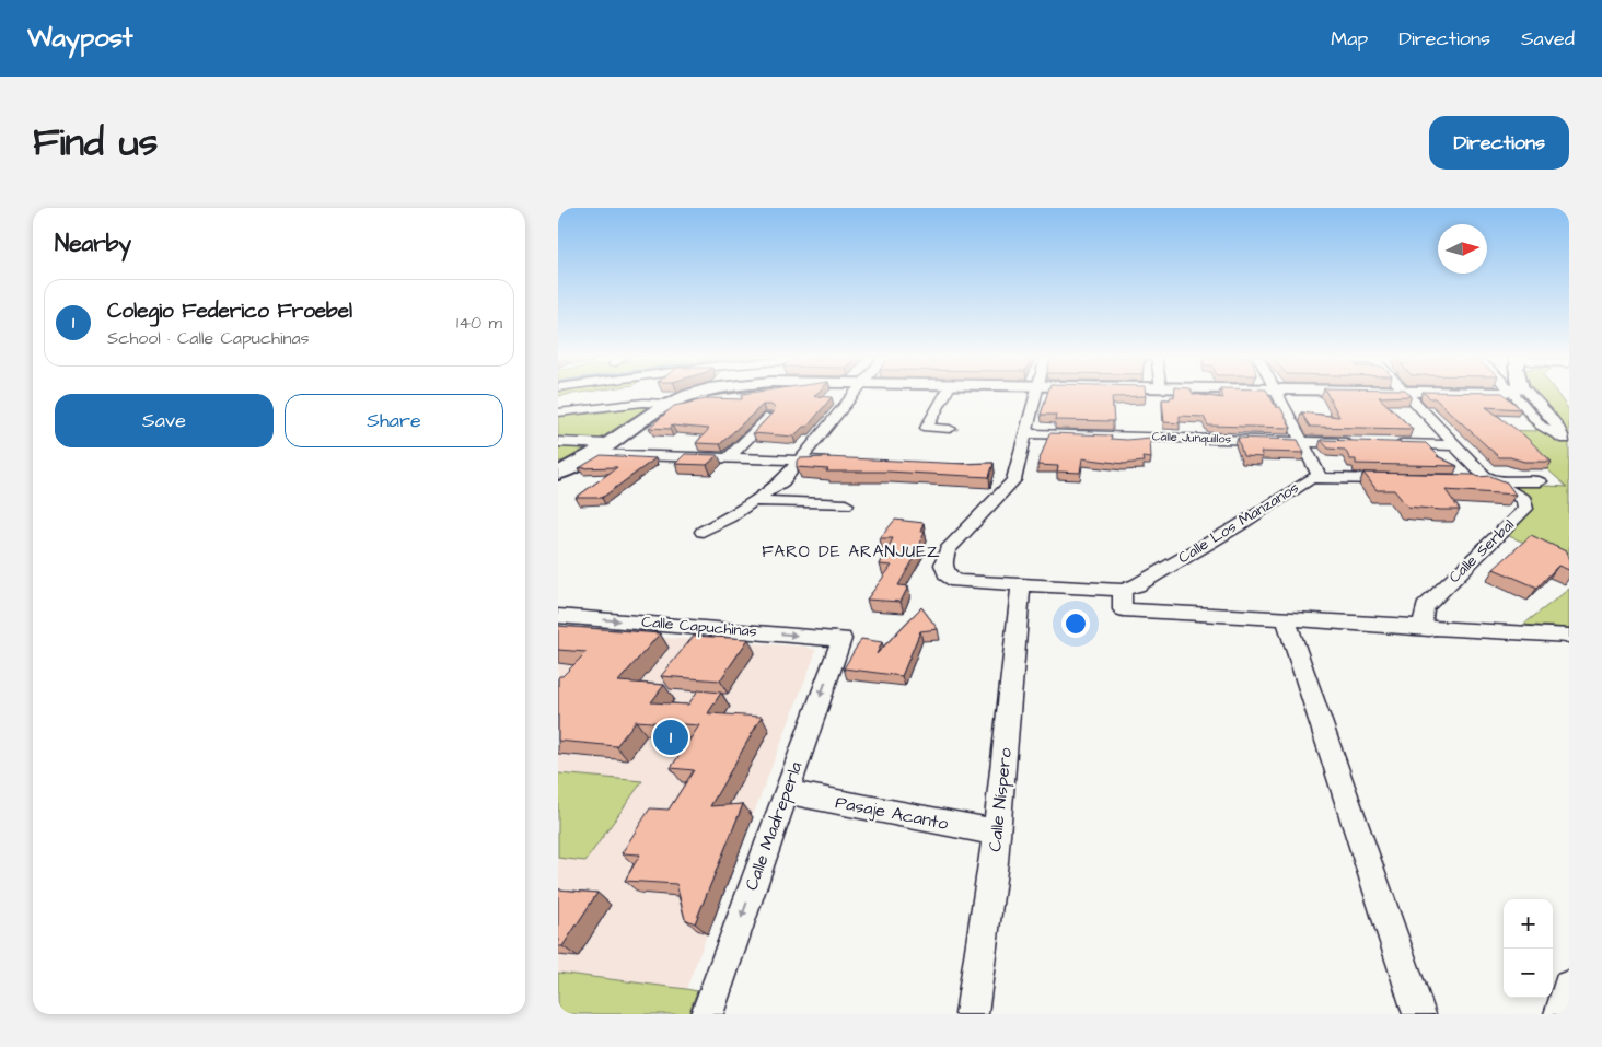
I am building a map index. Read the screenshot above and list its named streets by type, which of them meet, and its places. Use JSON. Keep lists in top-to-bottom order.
{
  "streets": {
    "street": [
      "Calle Junquillos",
      "Calle Los Manzanos",
      "Calle Serbal",
      "Calle Capuchinas",
      "Calle Níspero",
      "Pasaje Acanto",
      "Calle Madreperla"
    ]
  },
  "crossings": [
    ["Calle Junquillos", "Calle Los Manzanos"],
    ["Calle Los Manzanos", "Calle Níspero"],
    ["Calle Capuchinas", "Calle Madreperla"],
    ["Calle Níspero", "Pasaje Acanto"],
    ["Pasaje Acanto", "Calle Madreperla"]
  ],
  "one_way": ["Calle Madreperla"],
  "districts": ["FARO DE ARANJUEZ"],
  "north": "right",
  "page": {
    "header": "Waypost",
    "nav": ["Map", "Directions", "Saved"],
    "title": "Find us",
    "buttons": [
      "Directions",
      ["Save", "Share"]
    ],
    "heading": "Nearby",
    "list": [
      {
        "mark": "1",
        "name": "Colegio Federico Froebel",
        "note": "School · Calle Capuchinas",
        "value": "140 m"
      }
    ],
    "pins": "1",
    "map_buttons": ["+", "−"]
  }
}
